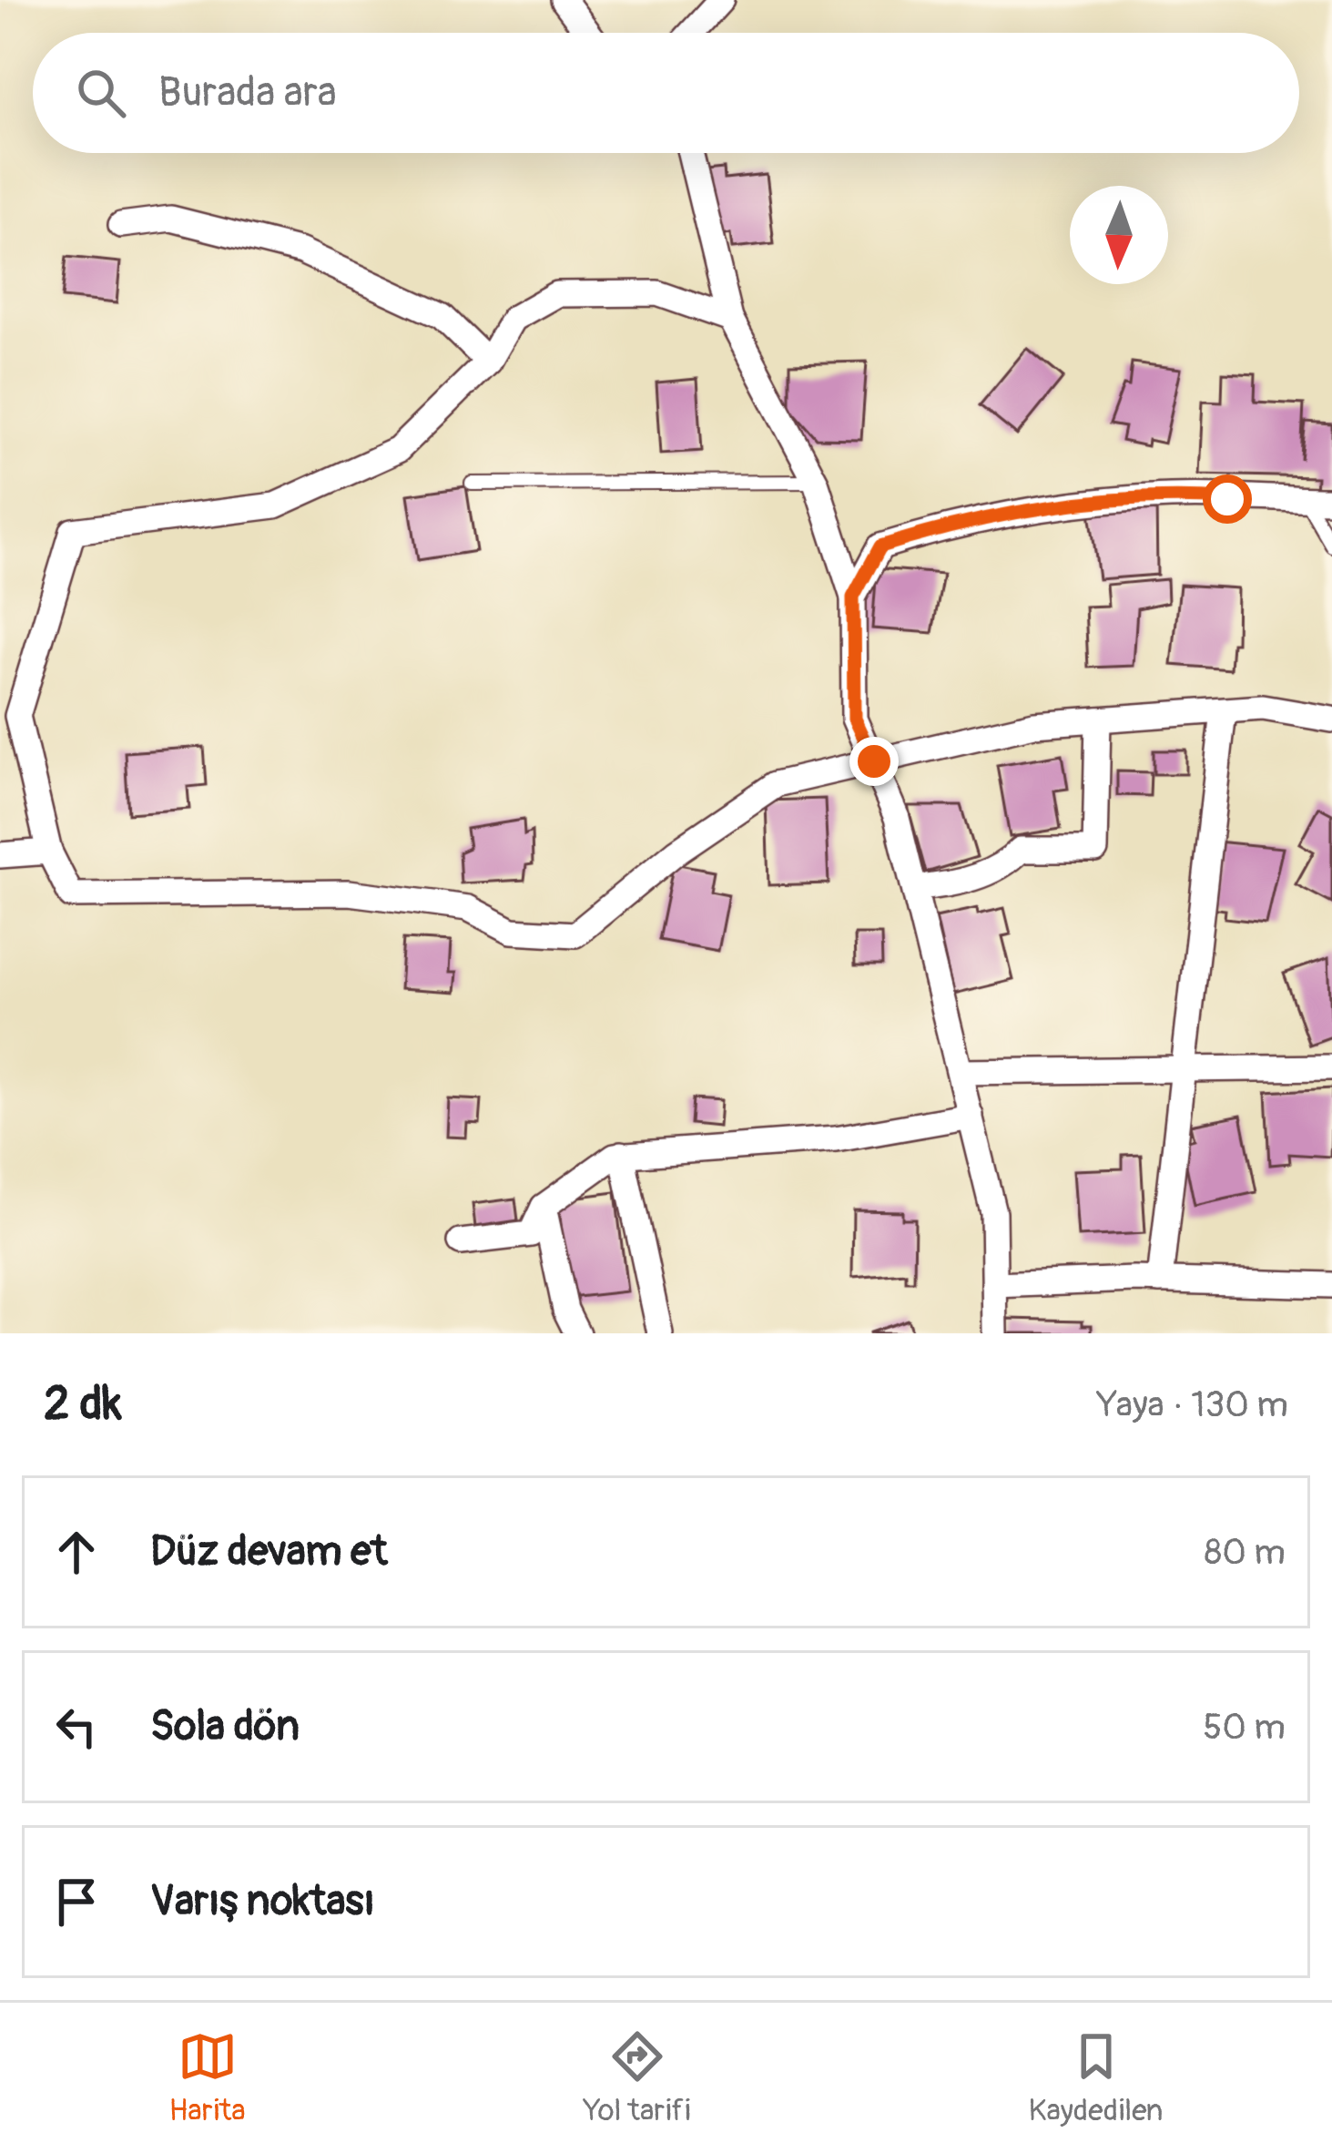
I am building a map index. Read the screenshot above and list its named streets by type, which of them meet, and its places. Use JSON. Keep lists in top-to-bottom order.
{
  "north": "bottom",
  "page": {
    "search": "Burada ara",
    "heading": ["2 dk", "Yaya · 130 m"],
    "list": [
      ["Düz devam et", "80 m"],
      ["Sola dön", "50 m"],
      "Varış noktası"
    ],
    "nav": ["Harita", "Yol tarifi", "Kaydedilen"]
  }
}
